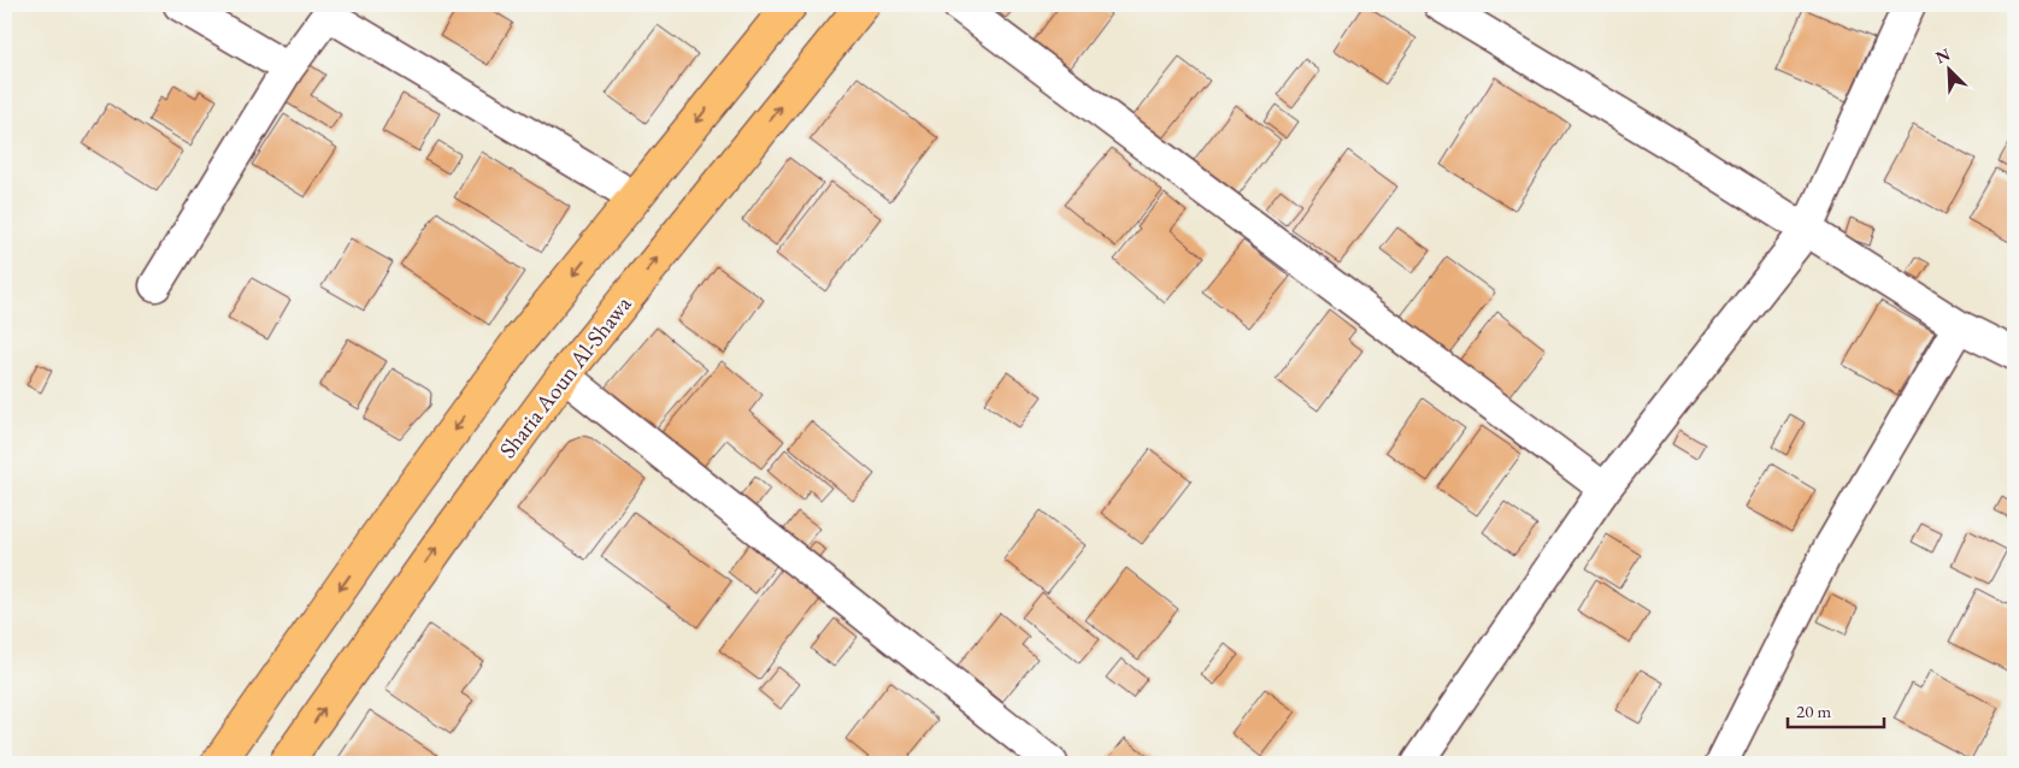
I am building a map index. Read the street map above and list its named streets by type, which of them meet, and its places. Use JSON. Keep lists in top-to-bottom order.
{
  "streets": {
    "main road": ["Sharia Aoun Al-Shawa"]
  },
  "scale_bar": "20 m",
  "north": "top left"
}
